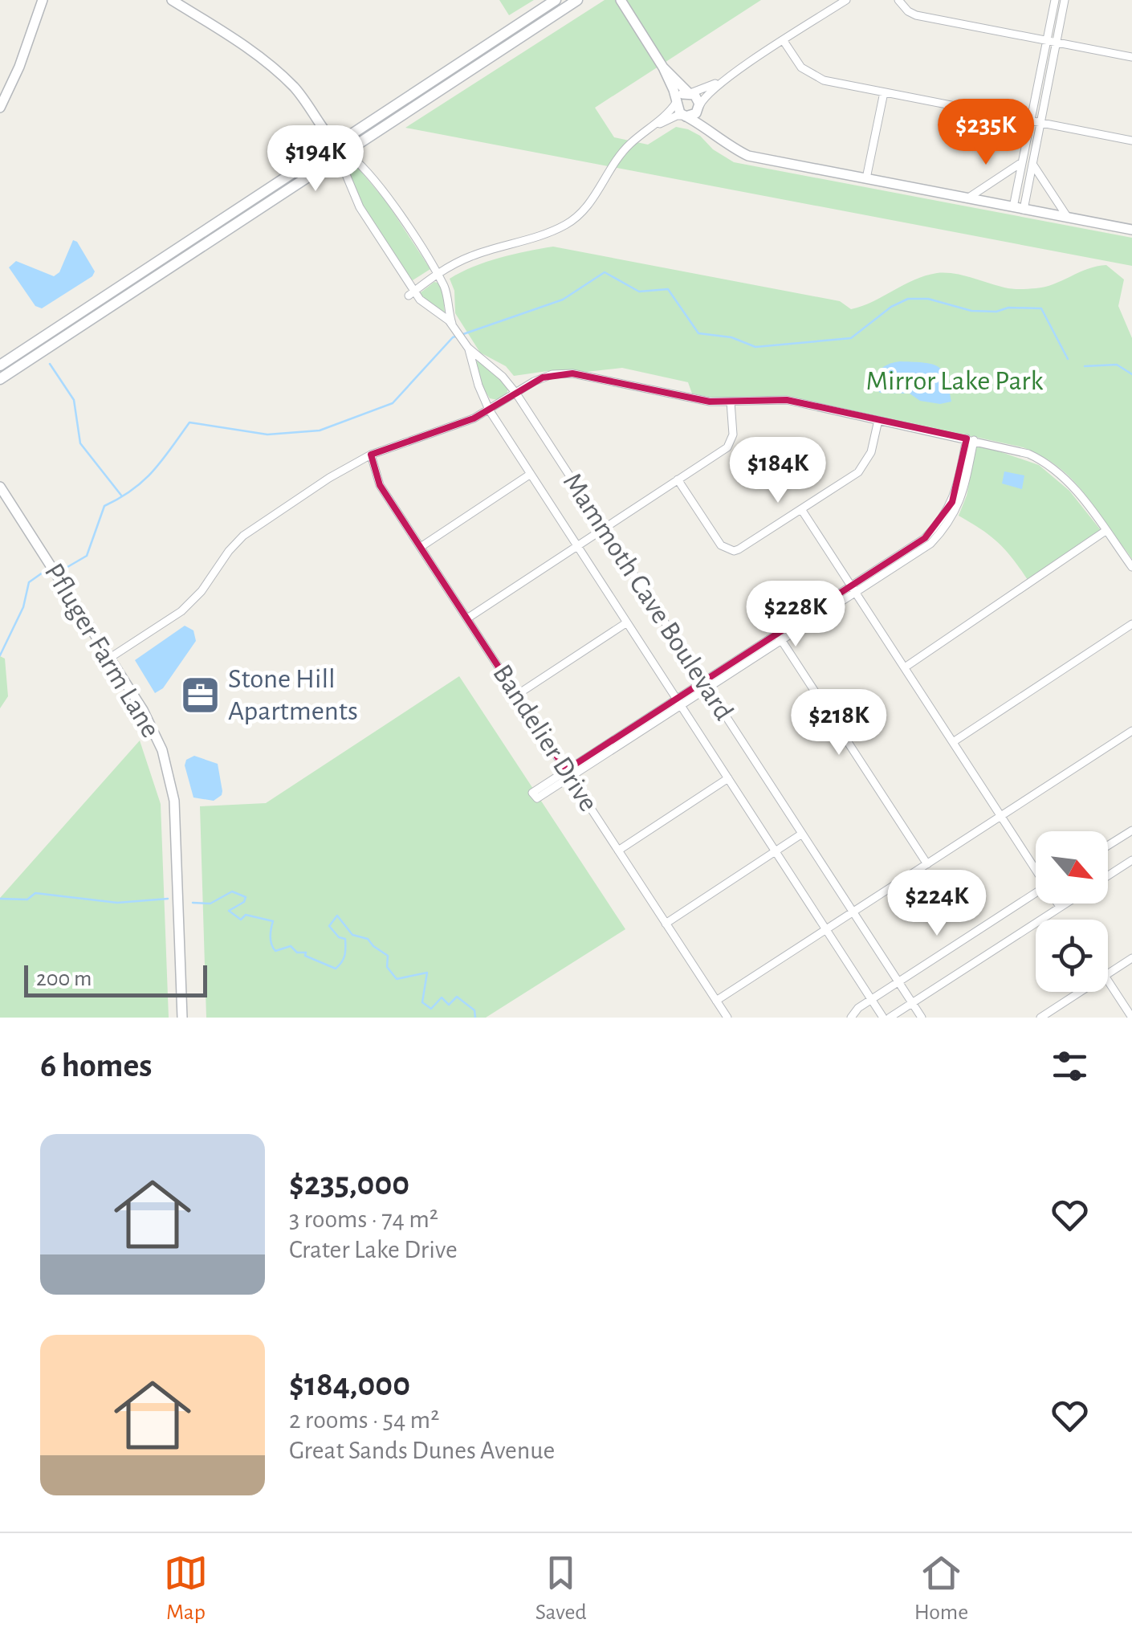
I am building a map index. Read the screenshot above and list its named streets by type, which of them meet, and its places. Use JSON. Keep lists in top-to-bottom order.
{
  "streets": {
    "street": ["Mammoth Cave Boulevard", "Pfluger Farm Lane", "Bandelier Drive"]
  },
  "parks": ["Mirror Lake Park"],
  "places": {
    "office": ["Stone Hill Apartments"]
  },
  "scale_bar": "200 m",
  "north": "bottom right",
  "page": {
    "price": [
      "$235K",
      "$194K",
      "$184K",
      "$228K",
      "$218K",
      "$224K"
    ],
    "scale": "200 m",
    "heading": "6 homes",
    "list": [
      {
        "name": "$235,000",
        "note": "3 rooms · 74 m² · Crater Lake Drive"
      },
      {
        "name": "$184,000",
        "note": "2 rooms · 54 m² · Great Sands Dunes Avenue"
      }
    ],
    "tabs": ["Map", "Saved", "Home"]
  }
}
